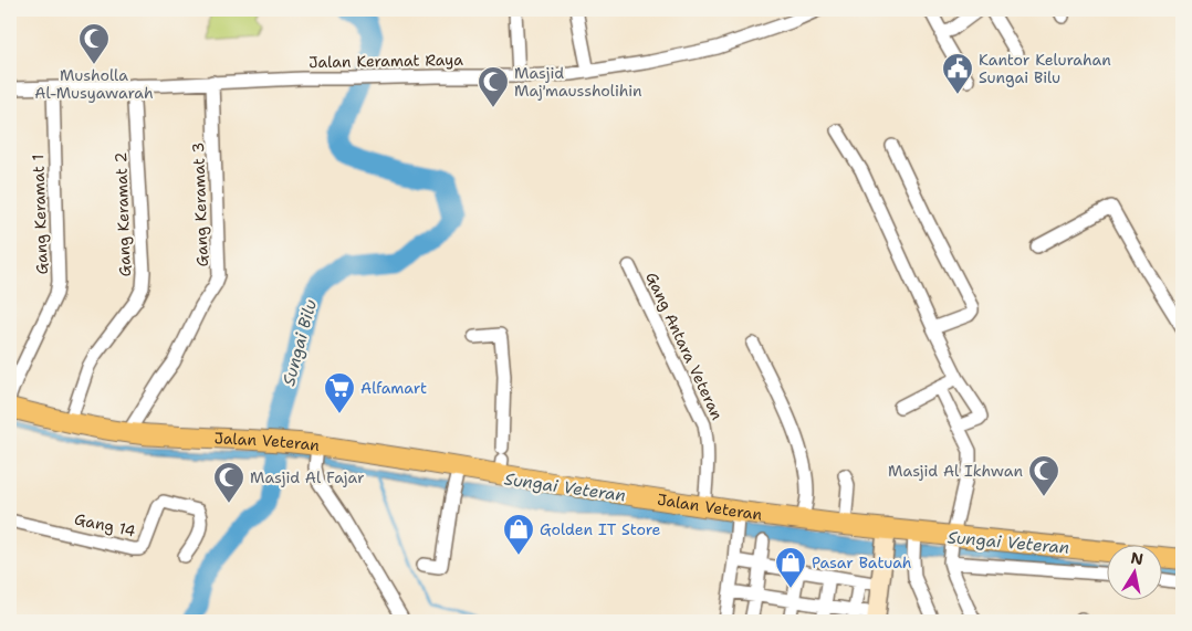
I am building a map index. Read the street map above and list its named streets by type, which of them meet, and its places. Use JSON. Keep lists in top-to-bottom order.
{
  "streets": {
    "main road": ["Jalan Veteran"],
    "street": [
      "Jalan Keramat Raya",
      "Gang Keramat 3",
      "Gang Keramat 1",
      "Gang Keramat 2",
      "Gang Antara Veteran",
      "Gang 14"
    ]
  },
  "crossings": [
    ["Jalan Keramat Raya", "Gang Keramat 3"],
    ["Jalan Keramat Raya", "Gang Keramat 1"],
    ["Jalan Keramat Raya", "Gang Keramat 2"],
    ["Gang Keramat 3", "Jalan Veteran"],
    ["Gang Keramat 1", "Jalan Veteran"],
    ["Gang Keramat 2", "Jalan Veteran"],
    ["Gang Antara Veteran", "Jalan Veteran"]
  ],
  "water": ["Sungai Bilu", "Sungai Veteran"],
  "places": {
    "mosque": [
      "Musholla Al-Musyawarah",
      "Masjid Maj'maussholihin",
      "Masjid Al Ikhwan",
      "Masjid Al Fajar"
    ],
    "public building": ["Kantor Kelurahan Sungai Bilu"],
    "supermarket": ["Alfamart"],
    "shop": ["Golden IT Store", "Pasar Batuah"]
  },
  "north": "top"
}
